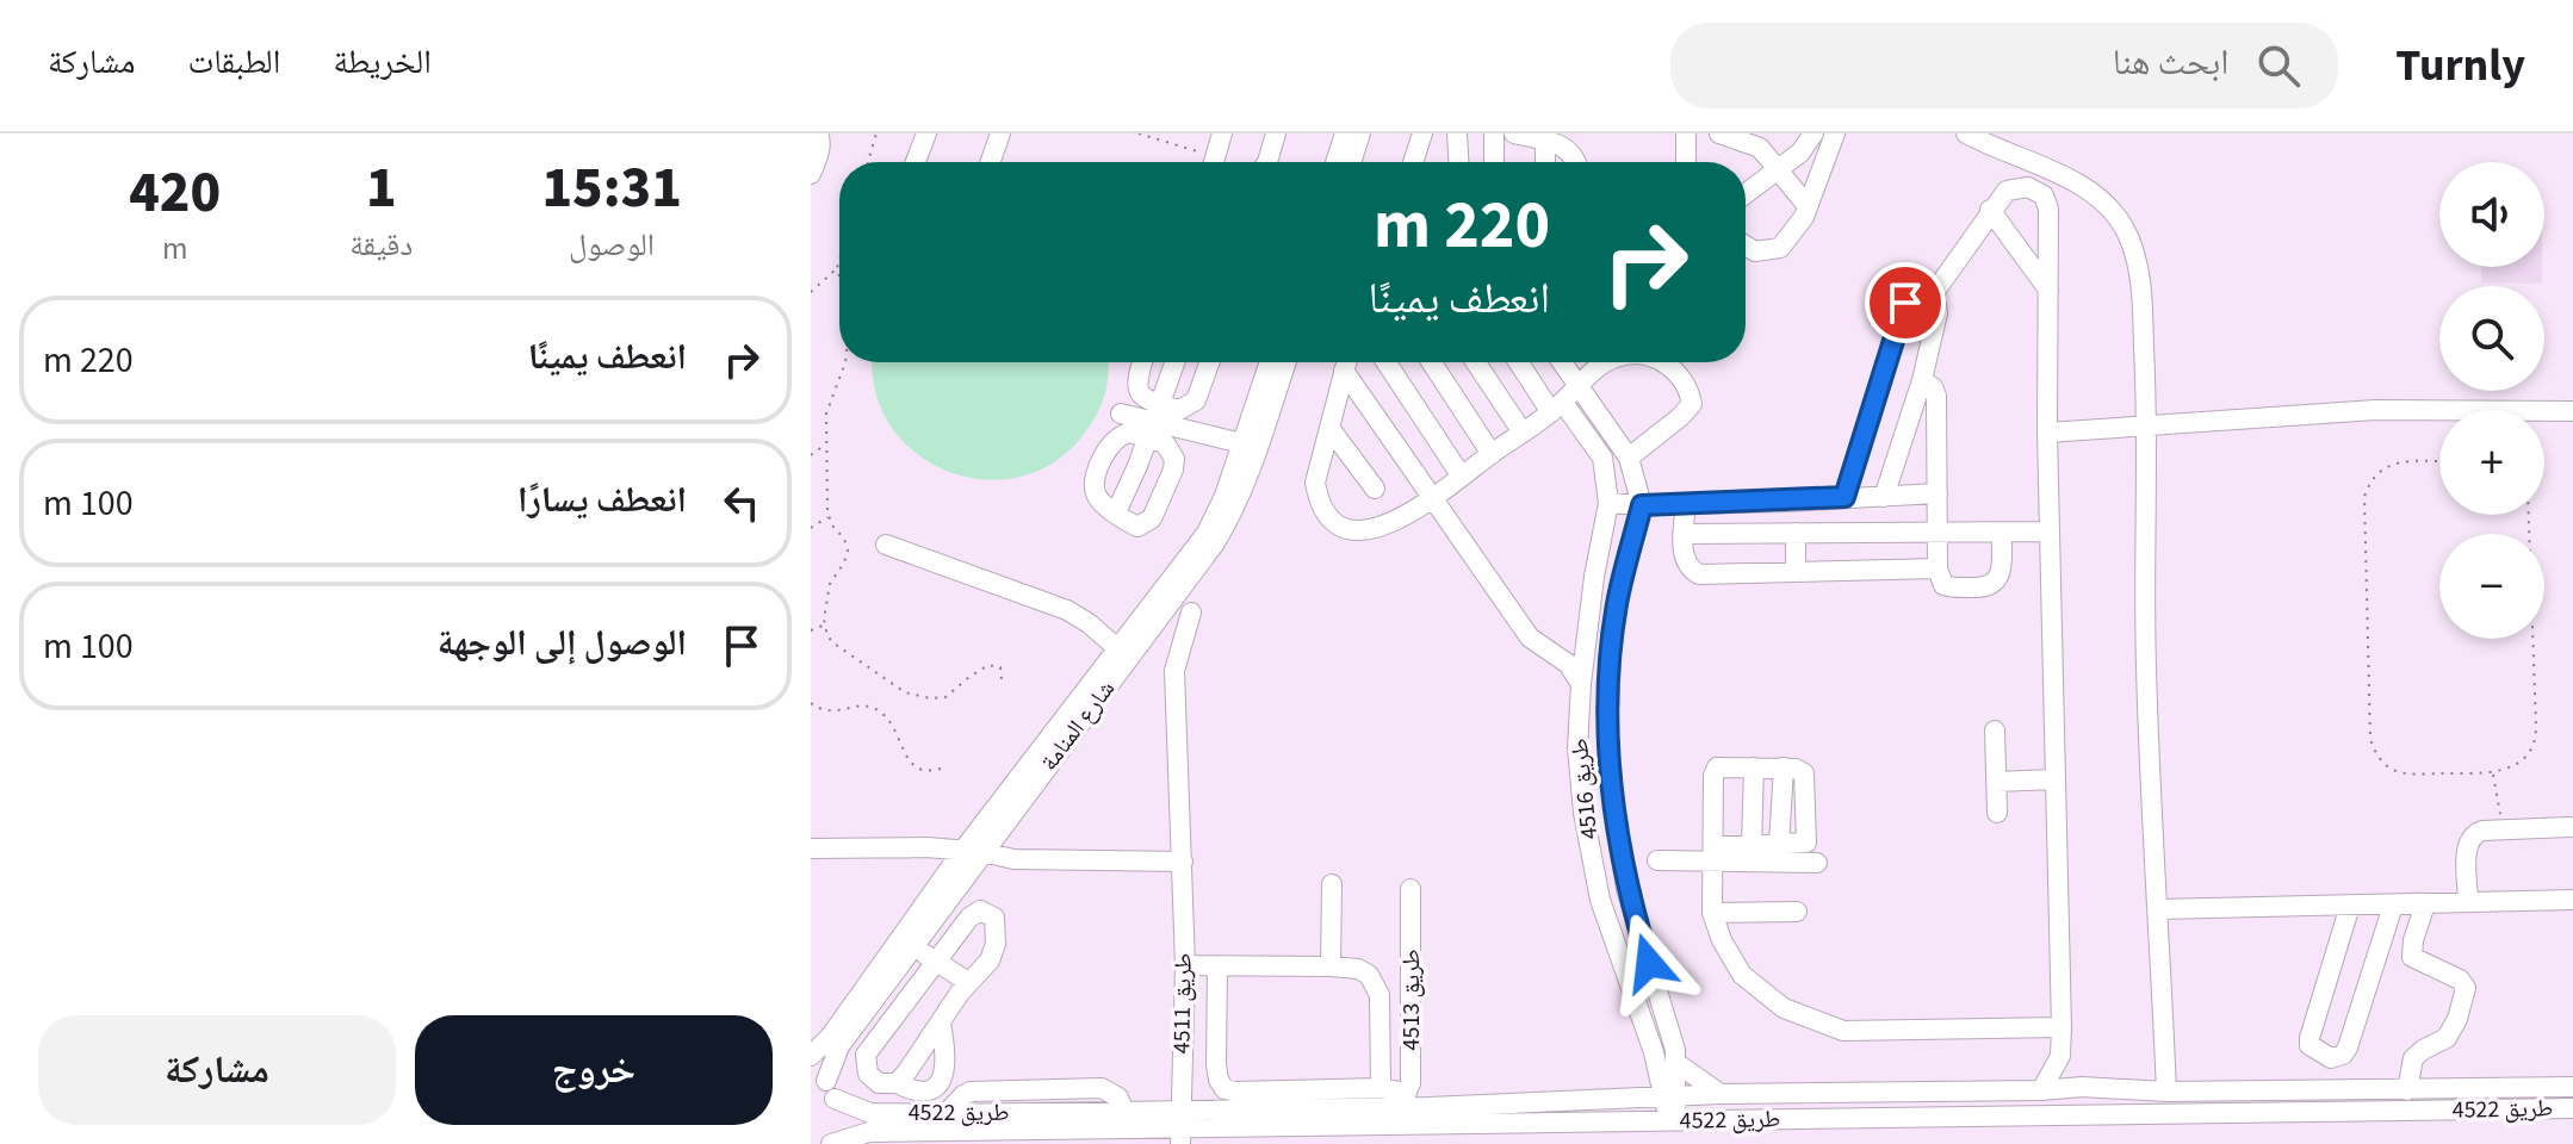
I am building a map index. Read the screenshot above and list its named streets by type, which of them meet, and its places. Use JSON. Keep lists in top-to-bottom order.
{
  "streets": {
    "street": [
      "شارع المنامة",
      "طريق 4516",
      "طريق 4513",
      "طريق 4511",
      "طريق 4522"
    ]
  },
  "crossings": [
    ["شارع المنامة", "طريق 4522"],
    ["طريق 4516", "طريق 4522"],
    ["طريق 4513", "طريق 4522"],
    ["طريق 4511", "طريق 4522"]
  ],
  "page": {
    "header": "Turnly",
    "search": "ابحث هنا",
    "nav": ["الخريطة", "الطبقات", "مشاركة"],
    "eta": [
      "15:31",
      "الوصول",
      "1",
      "دقيقة",
      "420",
      "m"
    ],
    "map_buttons": ["+", "−"],
    "turn": ["220 m", "انعطف يمينًا"],
    "list": [
      {
        "name": "انعطف يمينًا",
        "value": "220 m"
      },
      {
        "name": "انعطف يسارًا",
        "value": "100 m"
      },
      {
        "name": "الوصول إلى الوجهة",
        "value": "100 m"
      }
    ],
    "buttons": ["خروج", "مشاركة"]
  }
}
